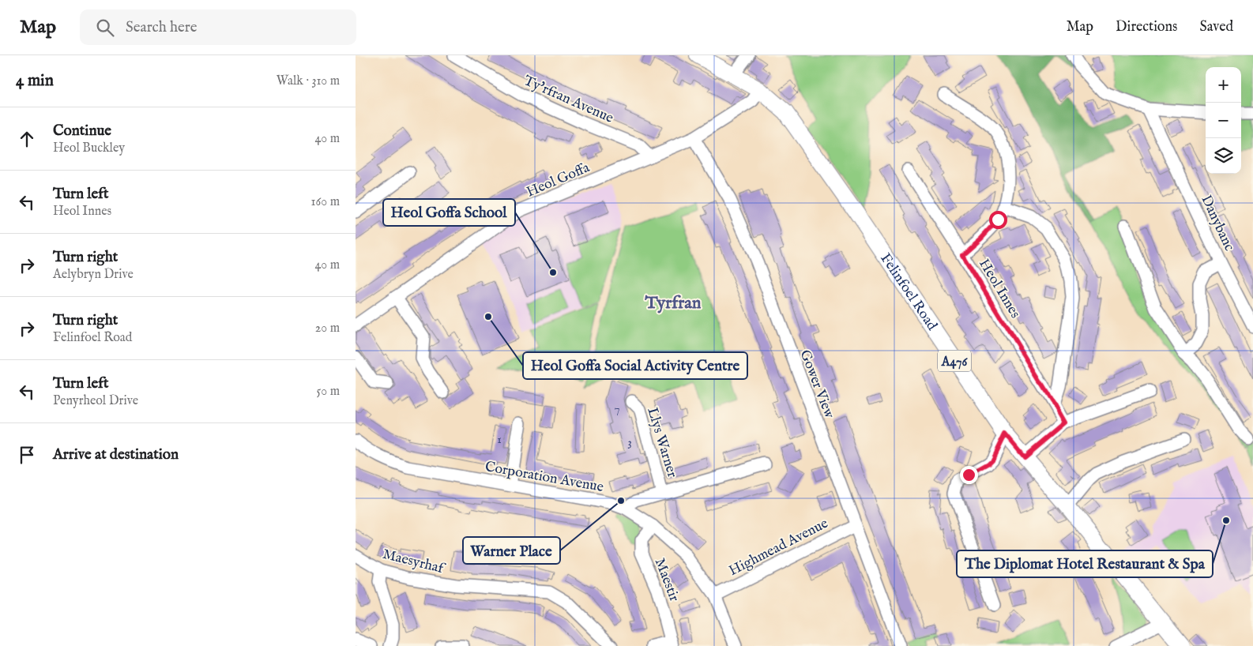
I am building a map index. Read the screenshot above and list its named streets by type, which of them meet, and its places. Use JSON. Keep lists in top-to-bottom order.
{
  "streets": {
    "main road": ["Felinfoel Road", "A476"],
    "street": [
      "Ty'rfran Avenue",
      "Heol Goffa",
      "Danybanc",
      "Heol Innes",
      "Gower View",
      "Llys Warner",
      "Corporation Avenue",
      "Highmead Avenue",
      "Maesyrhaf",
      "Maestir"
    ]
  },
  "crossings": [
    ["Ty'rfran Avenue", "Heol Goffa"],
    ["Heol Goffa", "Felinfoel Road"],
    ["Heol Goffa", "Gower View"],
    ["Felinfoel Road", "A476"],
    ["Gower View", "Highmead Avenue"],
    ["Corporation Avenue", "Highmead Avenue"],
    ["Corporation Avenue", "Maestir"]
  ],
  "districts": ["Tyrfran"],
  "places": [
    "Heol Goffa School",
    "Heol Goffa Social Activity Centre",
    "Warner Place",
    "The Diplomat Hotel Restaurant & Spa"
  ],
  "house_numbers": ["7", "1", "3"],
  "page": {
    "header": "Map",
    "search": "Search here",
    "nav": ["Map", "Directions", "Saved"],
    "heading": ["4 min", "Walk · 310 m"],
    "map_buttons": ["+", "−"],
    "list": [
      ["Continue", "Heol Buckley", "40 m"],
      ["Turn left", "Heol Innes", "160 m"],
      ["Turn right", "Aelybryn Drive", "40 m"],
      ["Turn right", "Felinfoel Road", "20 m"],
      ["Turn left", "Penyrheol Drive", "50 m"],
      "Arrive at destination"
    ]
  }
}
